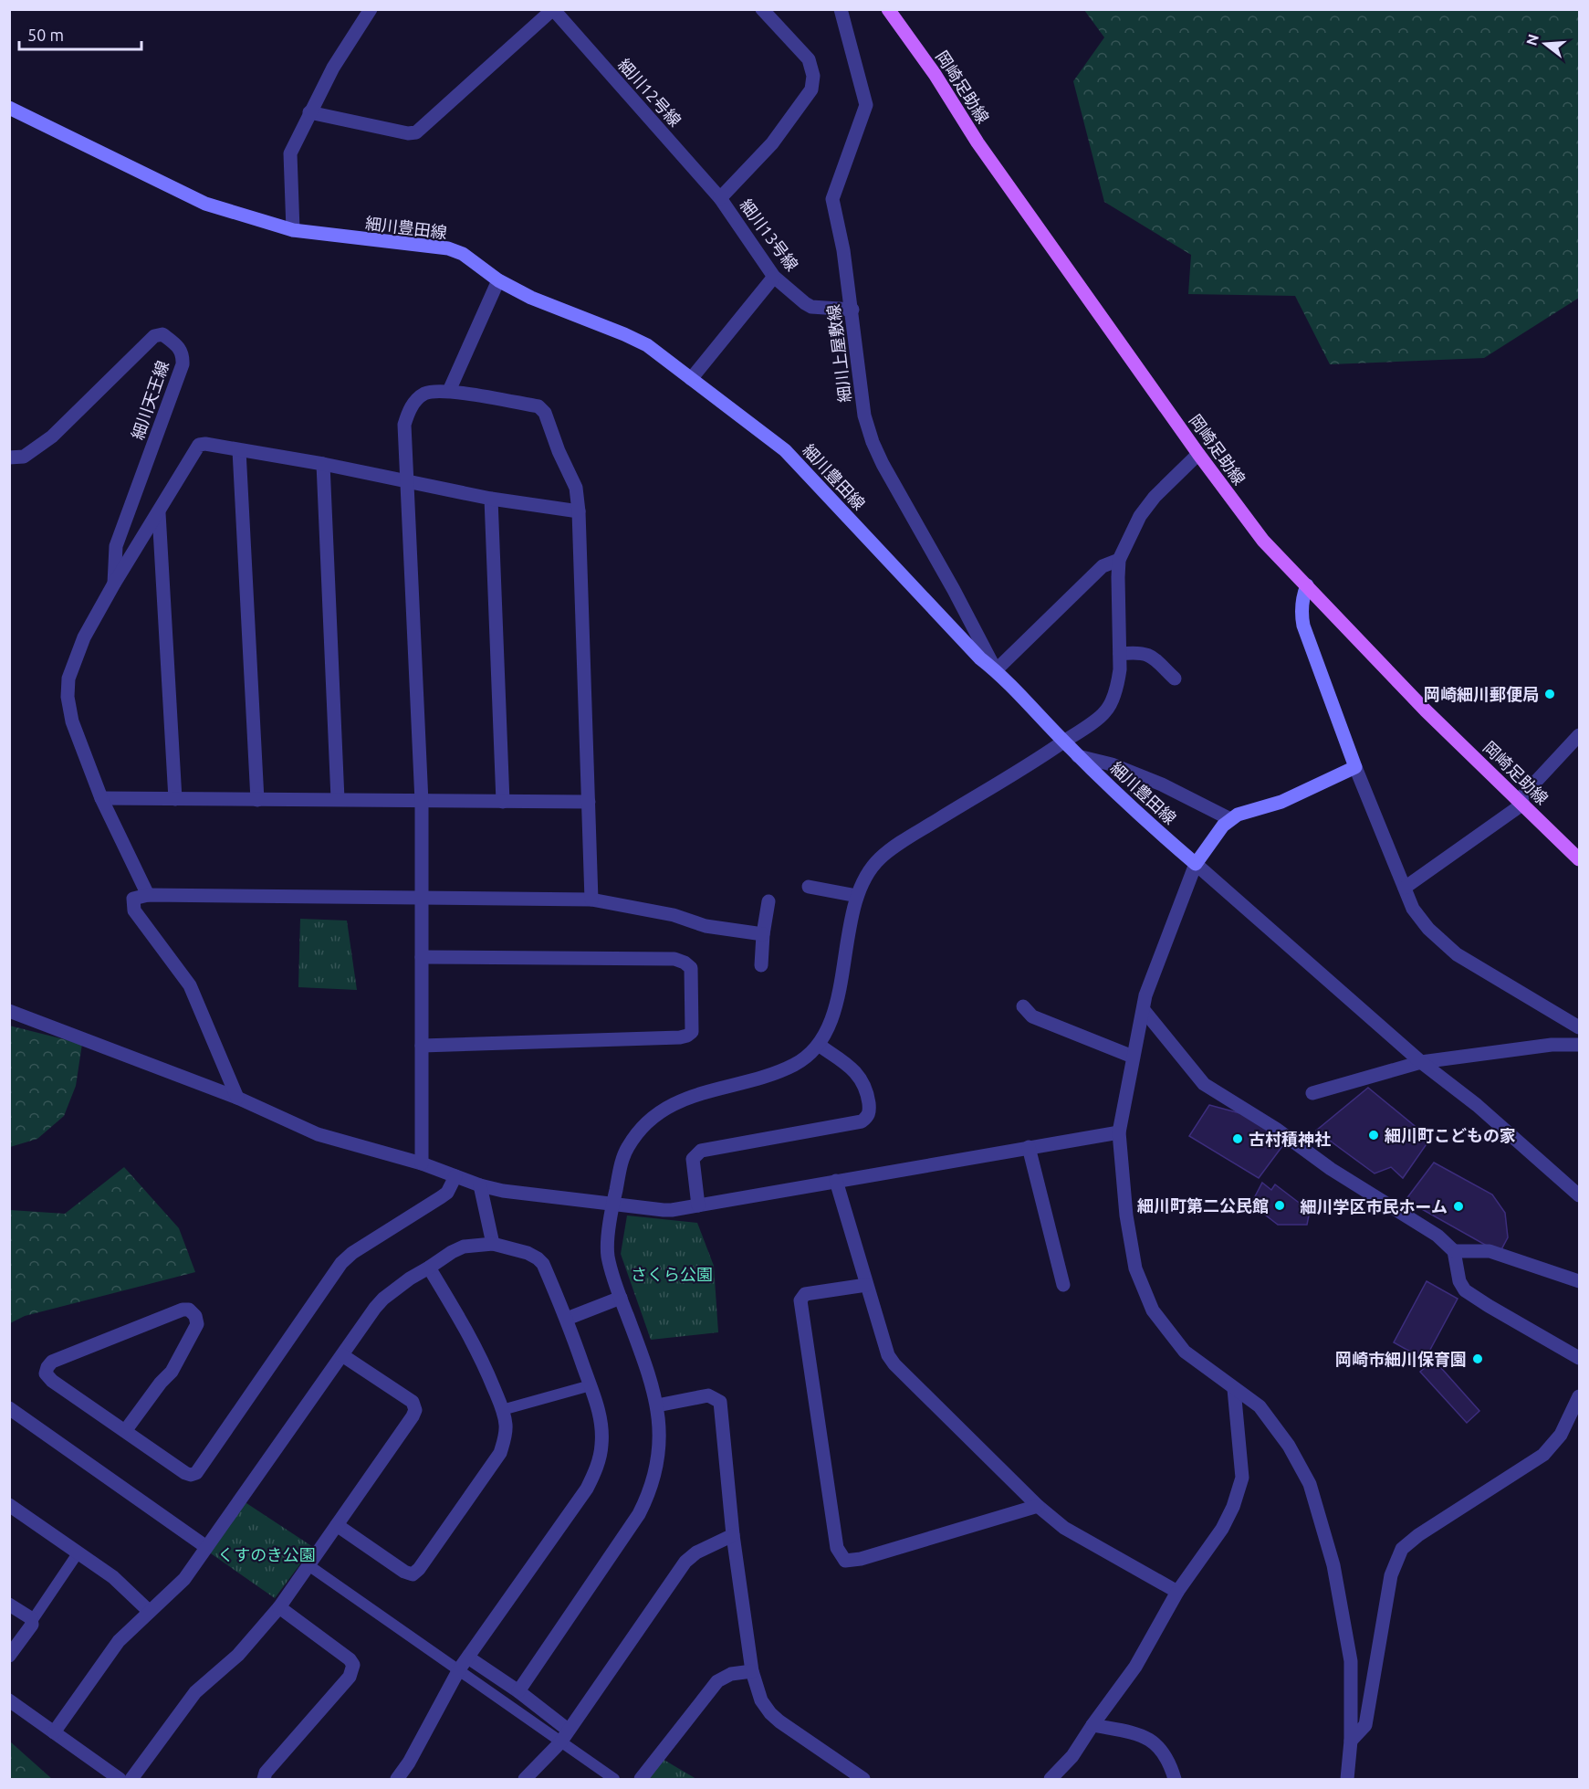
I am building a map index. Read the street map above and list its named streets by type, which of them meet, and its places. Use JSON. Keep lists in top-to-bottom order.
{
  "streets": {
    "main road": ["岡崎足助線", "細川豊田線"],
    "street": [
      "細川12号線",
      "細川13号線",
      "細川上屋敷線",
      "細川天王線"
    ]
  },
  "crossings": [
    ["細川12号線", "細川13号線"],
    ["細川豊田線", "細川上屋敷線"],
    ["細川13号線", "細川上屋敷線"]
  ],
  "parks": ["さくら公園", "くすのき公園"],
  "places": [
    "岡崎細川郵便局",
    "細川町こどもの家",
    "古村積神社",
    "細川町第二公民館",
    "細川学区市民ホーム",
    "岡崎市細川保育園"
  ],
  "scale_bar": "50 m",
  "north": "left"
}
